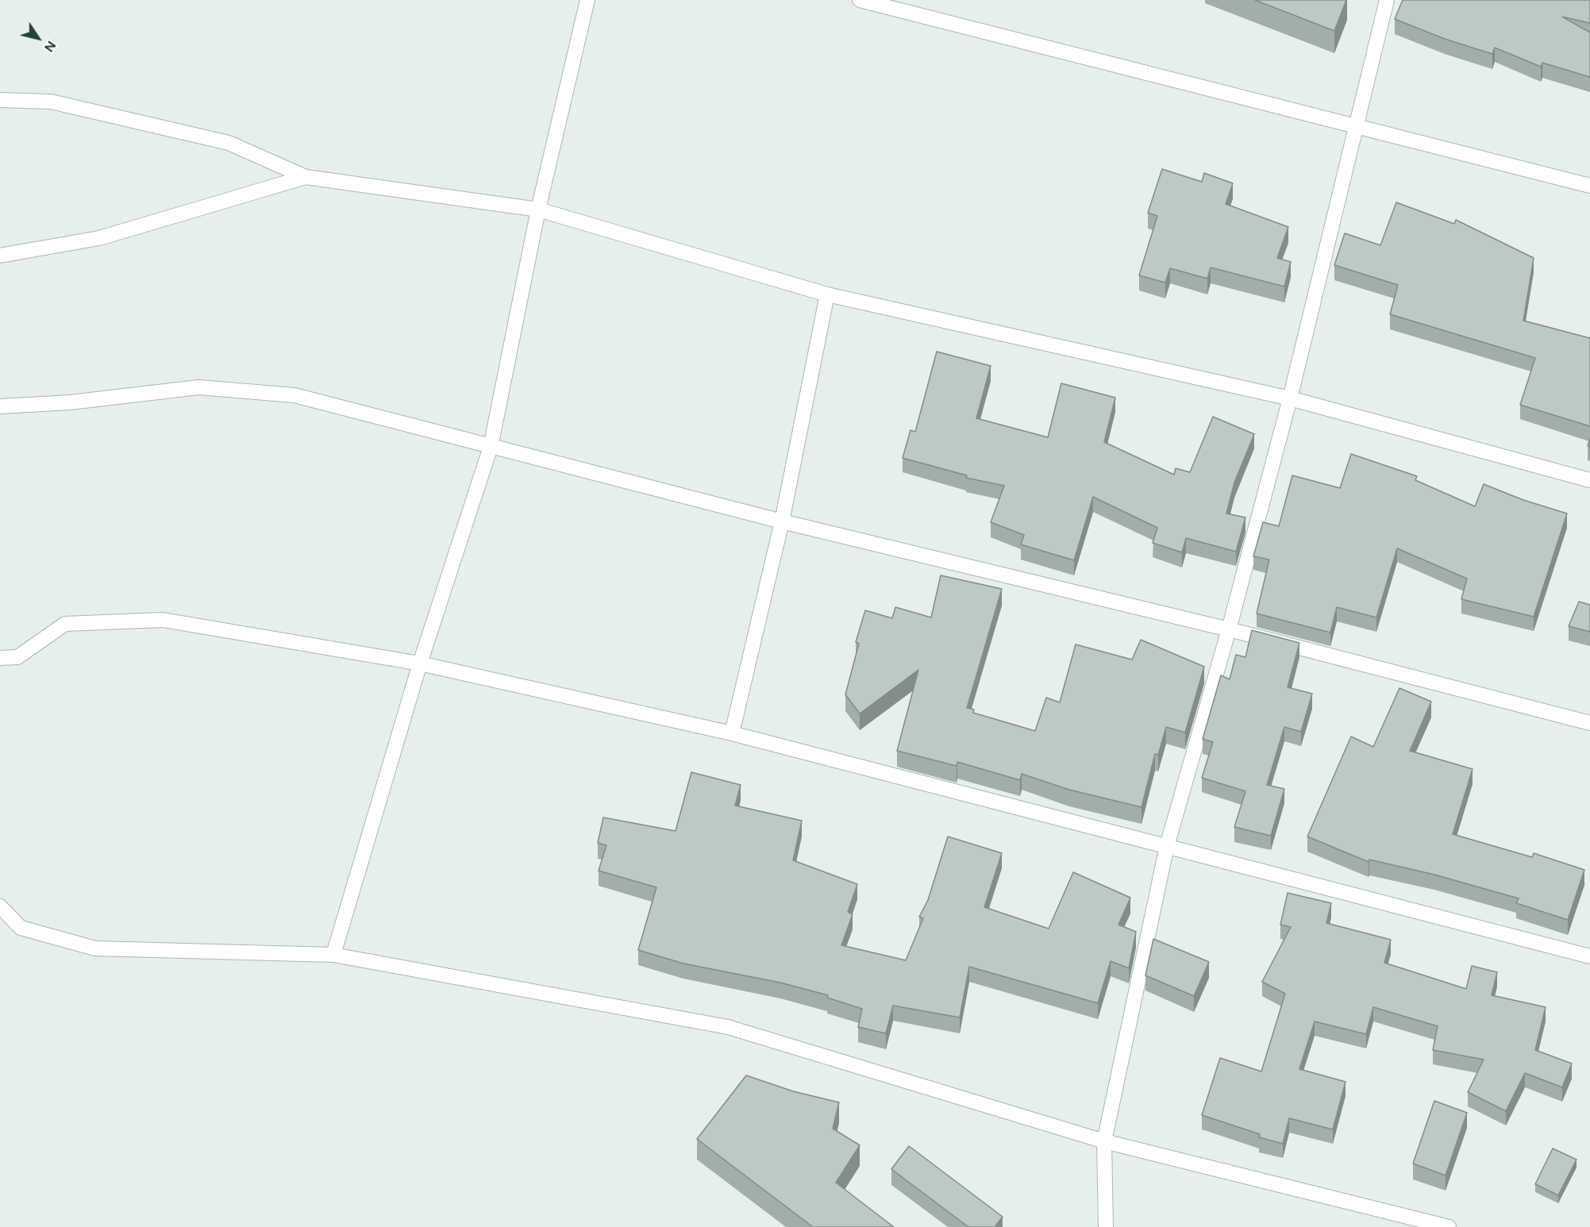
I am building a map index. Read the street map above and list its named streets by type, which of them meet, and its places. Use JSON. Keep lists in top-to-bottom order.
{
  "north": "bottom right"
}
